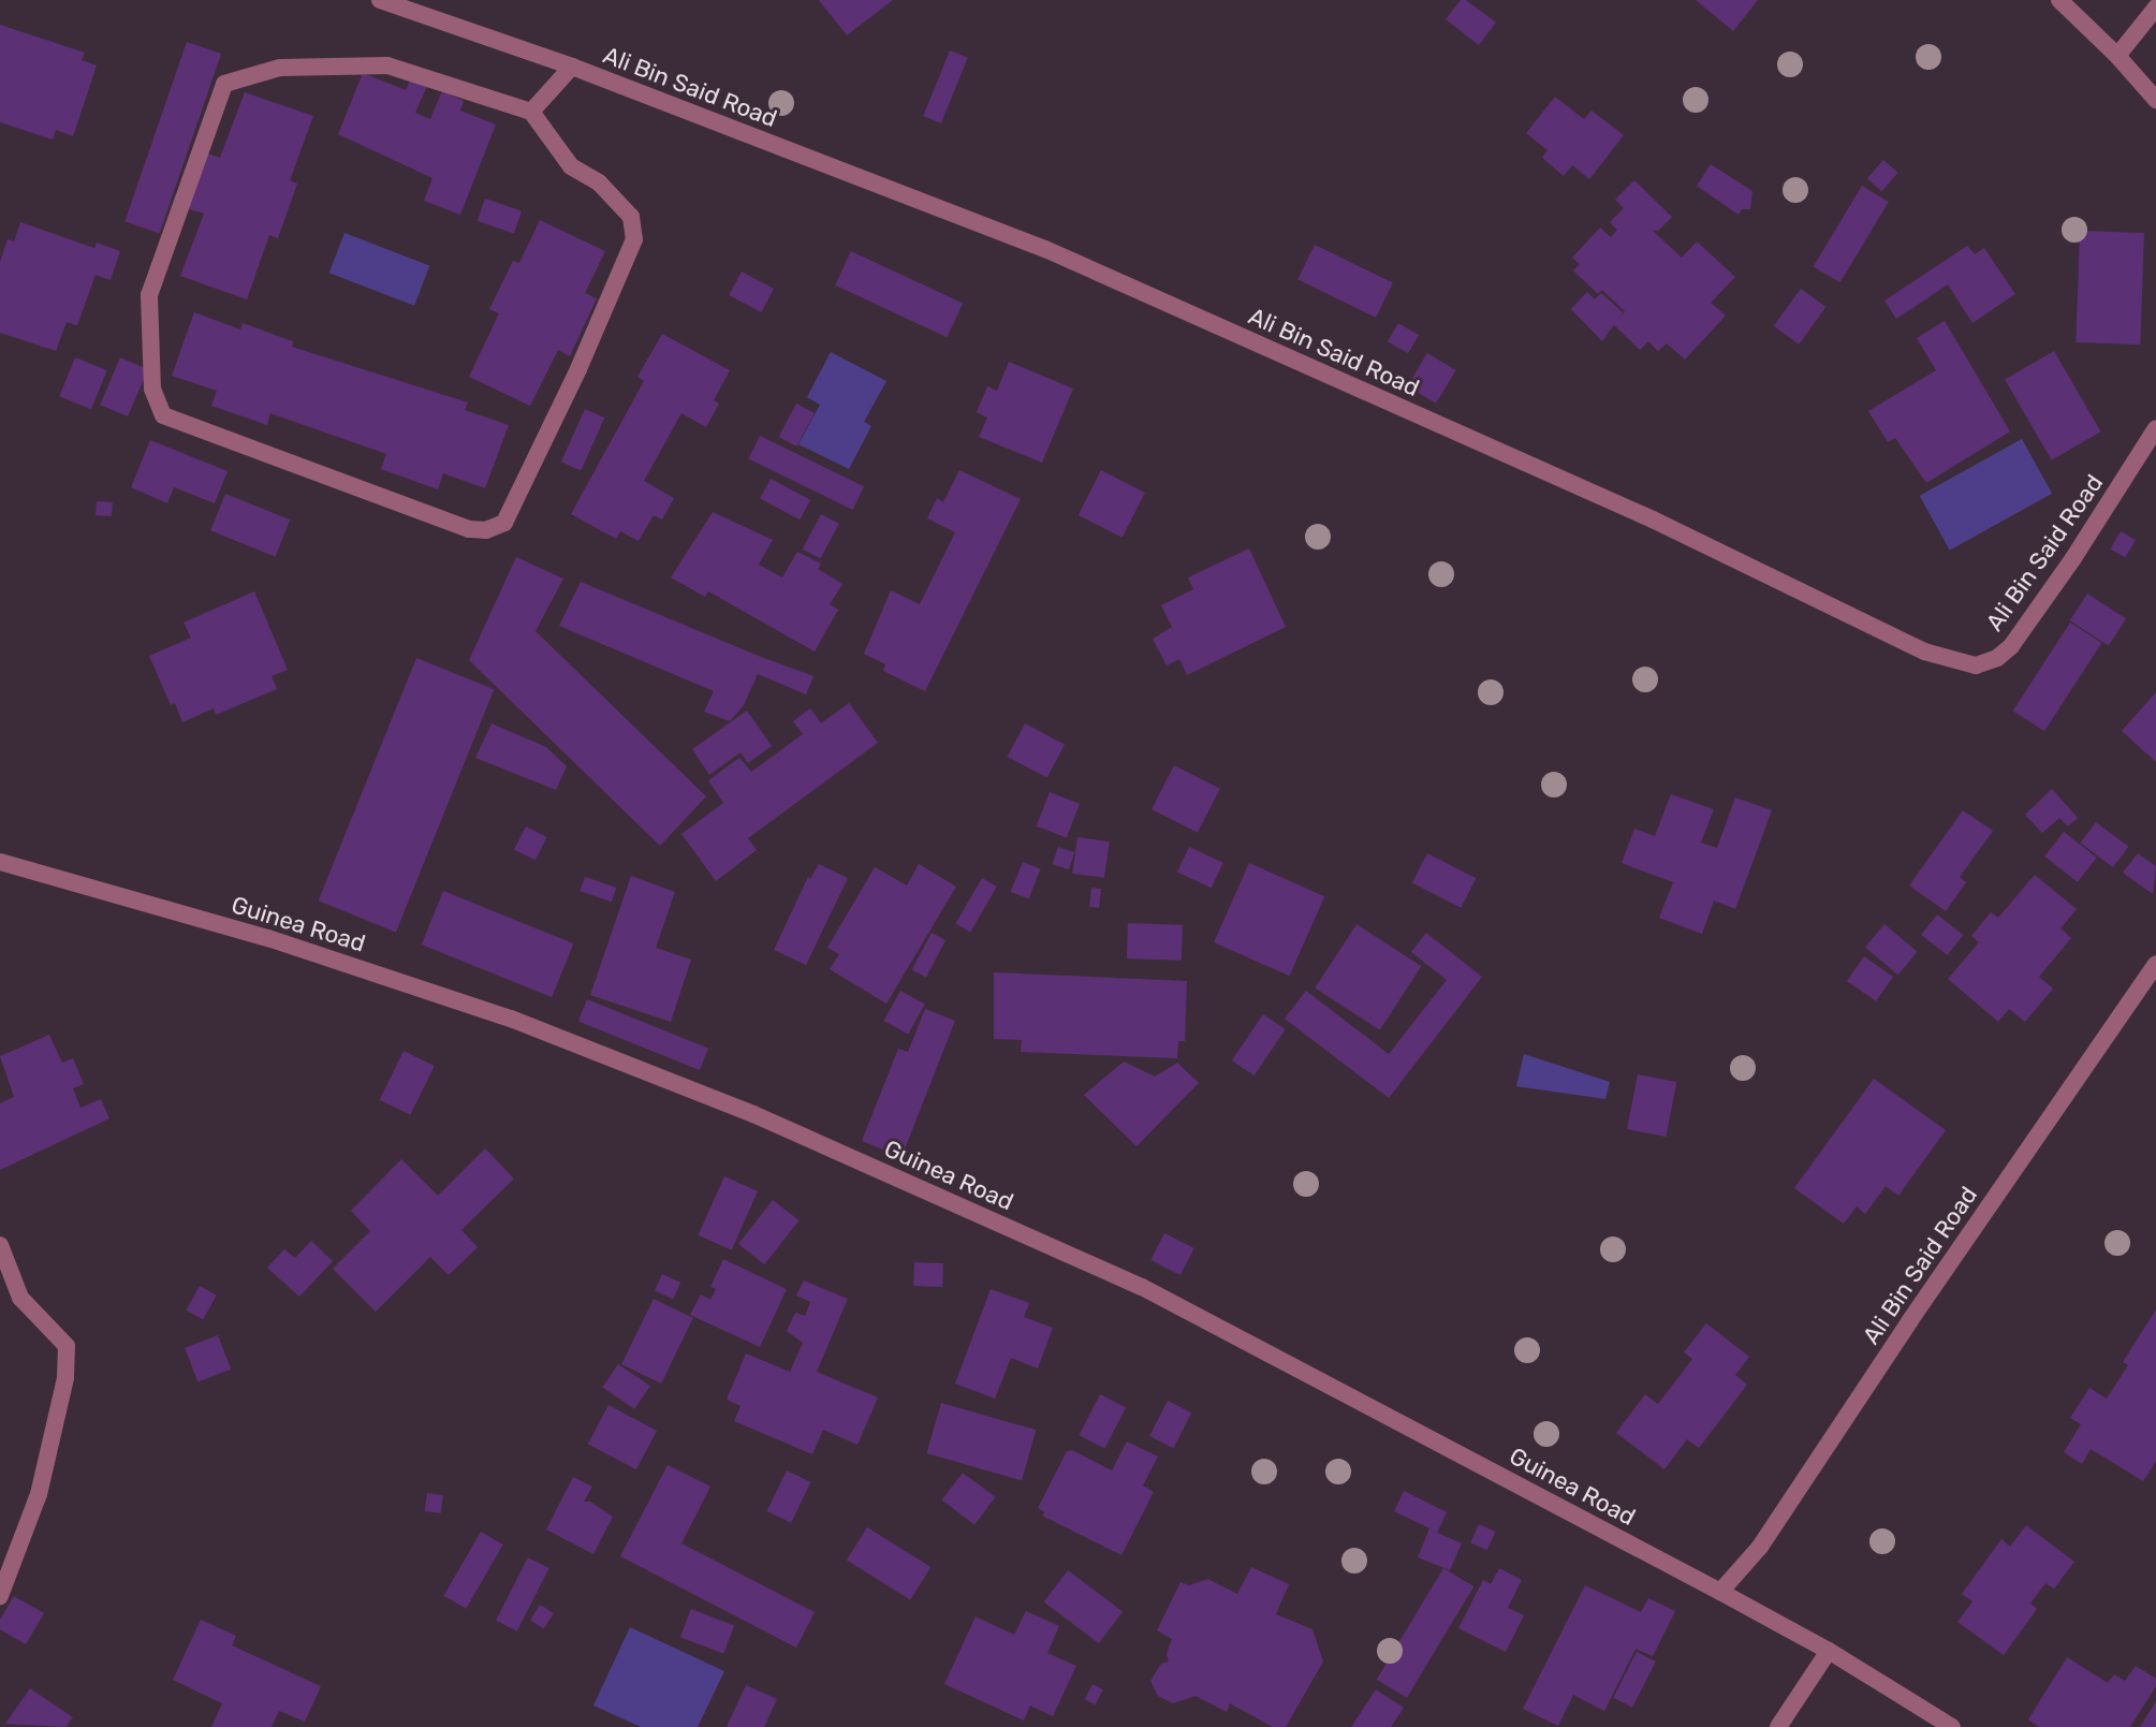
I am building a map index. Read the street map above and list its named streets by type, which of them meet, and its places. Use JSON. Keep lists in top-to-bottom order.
{
  "streets": {
    "street": ["Ali Bin Said Road", "Guinea Road"]
  },
  "crossings": [
    ["Ali Bin Said Road", "Guinea Road"]
  ]
}
